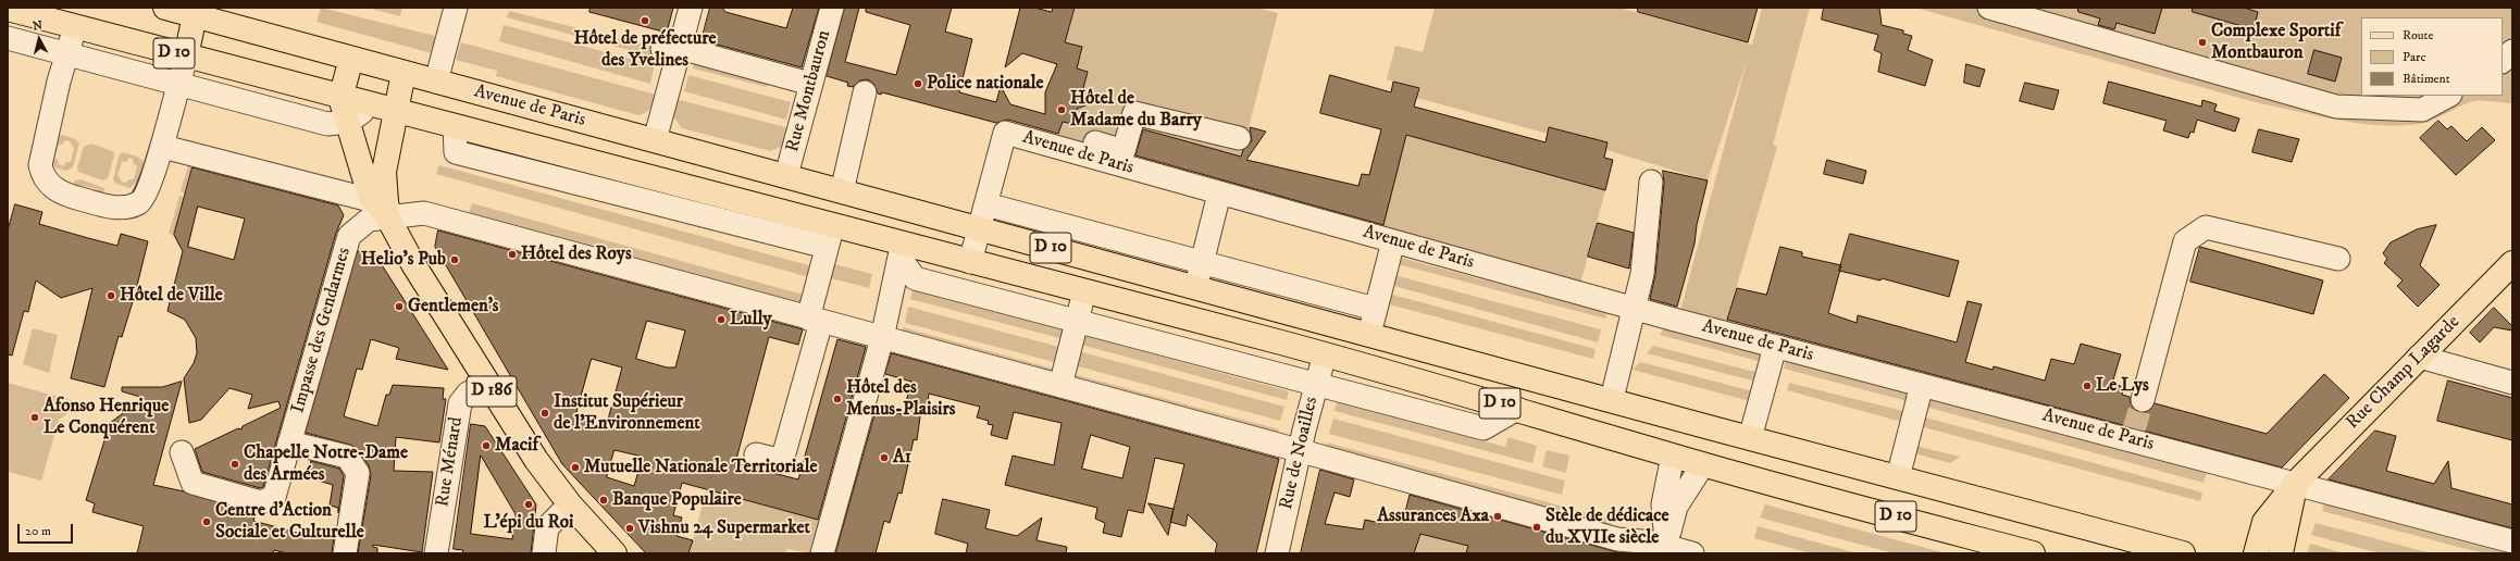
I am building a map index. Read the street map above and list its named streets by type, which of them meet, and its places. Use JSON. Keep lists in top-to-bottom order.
{
  "streets": {
    "main road": [
      "D 10",
      "Avenue de Paris",
      "Rue Champ Lagarde",
      "D 186"
    ],
    "street": [
      "Rue Montbauron",
      "Impasse des Gendarmes",
      "Rue de Noailles",
      "Rue Ménard"
    ]
  },
  "crossings": [
    ["Rue Montbauron", "Avenue de Paris"],
    ["Avenue de Paris", "Rue Champ Lagarde"],
    ["Avenue de Paris", "D 186"],
    ["Avenue de Paris", "Rue de Noailles"],
    ["Impasse des Gendarmes", "D 186"],
    ["D 186", "Rue Ménard"]
  ],
  "places": [
    "Hôtel de préfecture des Yvelines",
    "Complexe Sportif Montbauron",
    "Police nationale",
    "Hôtel de Madame du Barry",
    "Hôtel des Roys",
    "Helio's Pub",
    "Hôtel de Ville",
    "Gentlemen's",
    "Lully",
    "Le Lys",
    "Hôtel des Menus-Plaisirs",
    "Institut Supérieur de l'Environnement",
    "Afonso Henrique Le Conquérent",
    "Macif",
    "A1",
    "Chapelle Notre-Dame des Armées",
    "Mutuelle Nationale Territoriale",
    "Banque Populaire",
    "L'épi du Roi",
    "Assurances Axa",
    "Centre d’Action Sociale et Culturelle",
    "Stèle de dédicace du XVIIe siècle",
    "Vishnu 24 Supermarket"
  ],
  "legend": ["Route", "Parc", "Bâtiment"],
  "scale_bar": "20 m",
  "north": "top"
}
